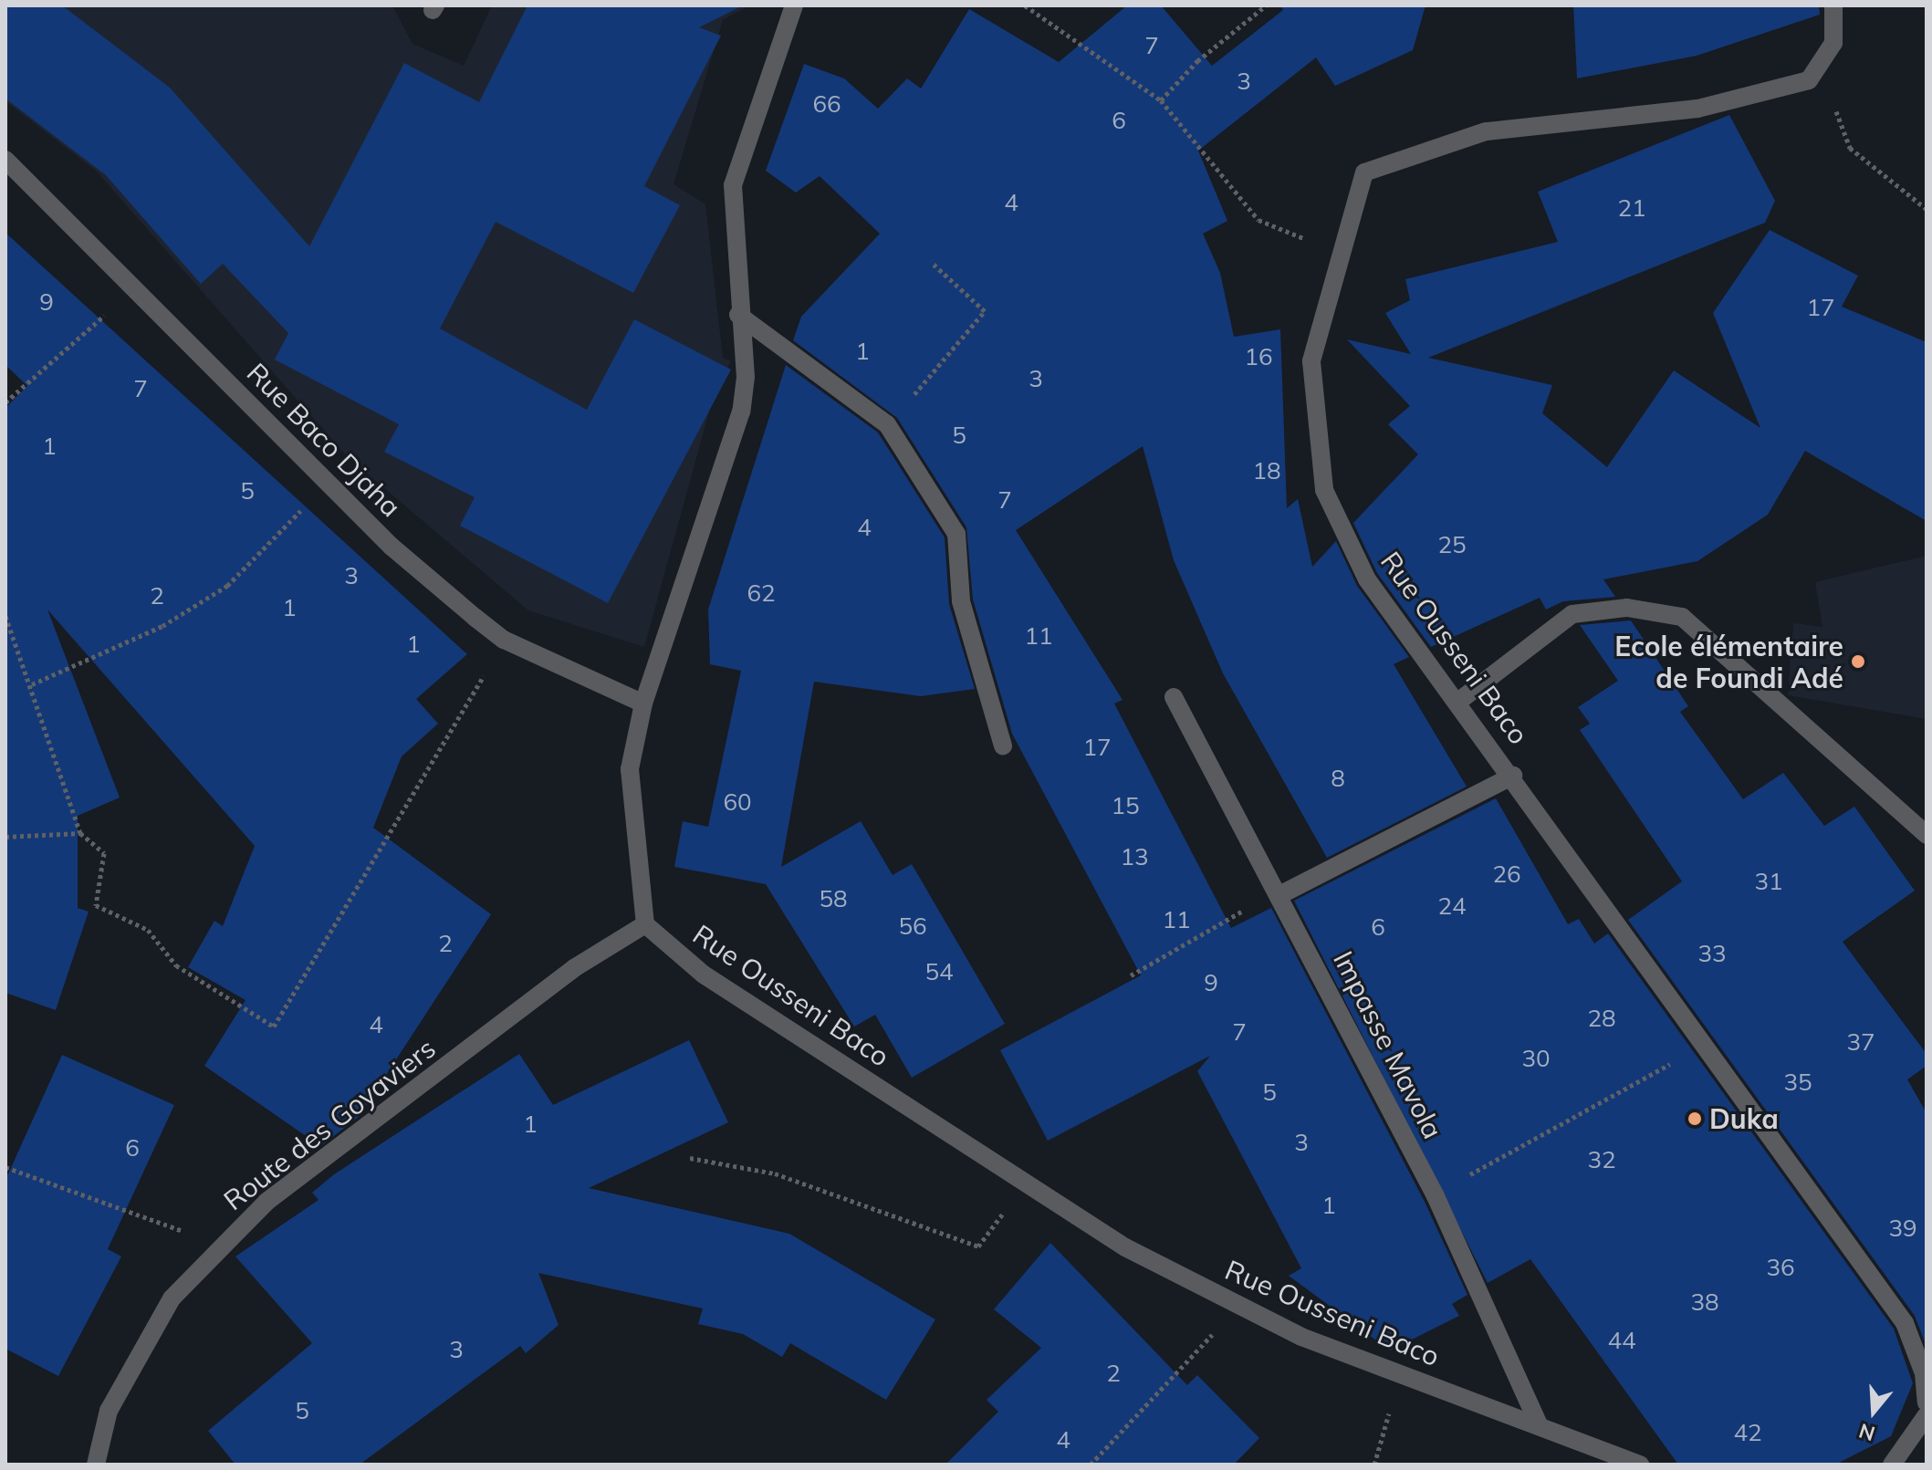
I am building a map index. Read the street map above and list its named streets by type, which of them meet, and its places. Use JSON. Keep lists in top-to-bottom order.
{
  "streets": {
    "street": [
      "Rue Baco Djaha",
      "Rue Ousseni Baco",
      "Impasse Mavola",
      "Route des Goyaviers"
    ]
  },
  "crossings": [
    ["Rue Ousseni Baco", "Impasse Mavola"],
    ["Rue Ousseni Baco", "Route des Goyaviers"]
  ],
  "places": ["Ecole élémentaire de Foundi Adé", "Duka"],
  "house_numbers": [
    "7",
    "3",
    "66",
    "6",
    "4",
    "21",
    "9",
    "17",
    "1",
    "16",
    "3",
    "7",
    "5",
    "1",
    "18",
    "5",
    "7",
    "4",
    "25",
    "3",
    "62",
    "2",
    "1",
    "11",
    "1",
    "17",
    "8",
    "60",
    "15",
    "13",
    "26",
    "31",
    "58",
    "24",
    "11",
    "56",
    "6",
    "2",
    "33",
    "54",
    "9",
    "28",
    "4",
    "7",
    "37",
    "30",
    "35",
    "5",
    "1",
    "3",
    "6",
    "32",
    "1",
    "39",
    "36",
    "38",
    "44",
    "3",
    "2",
    "5",
    "42",
    "4"
  ],
  "north": "bottom"
}
